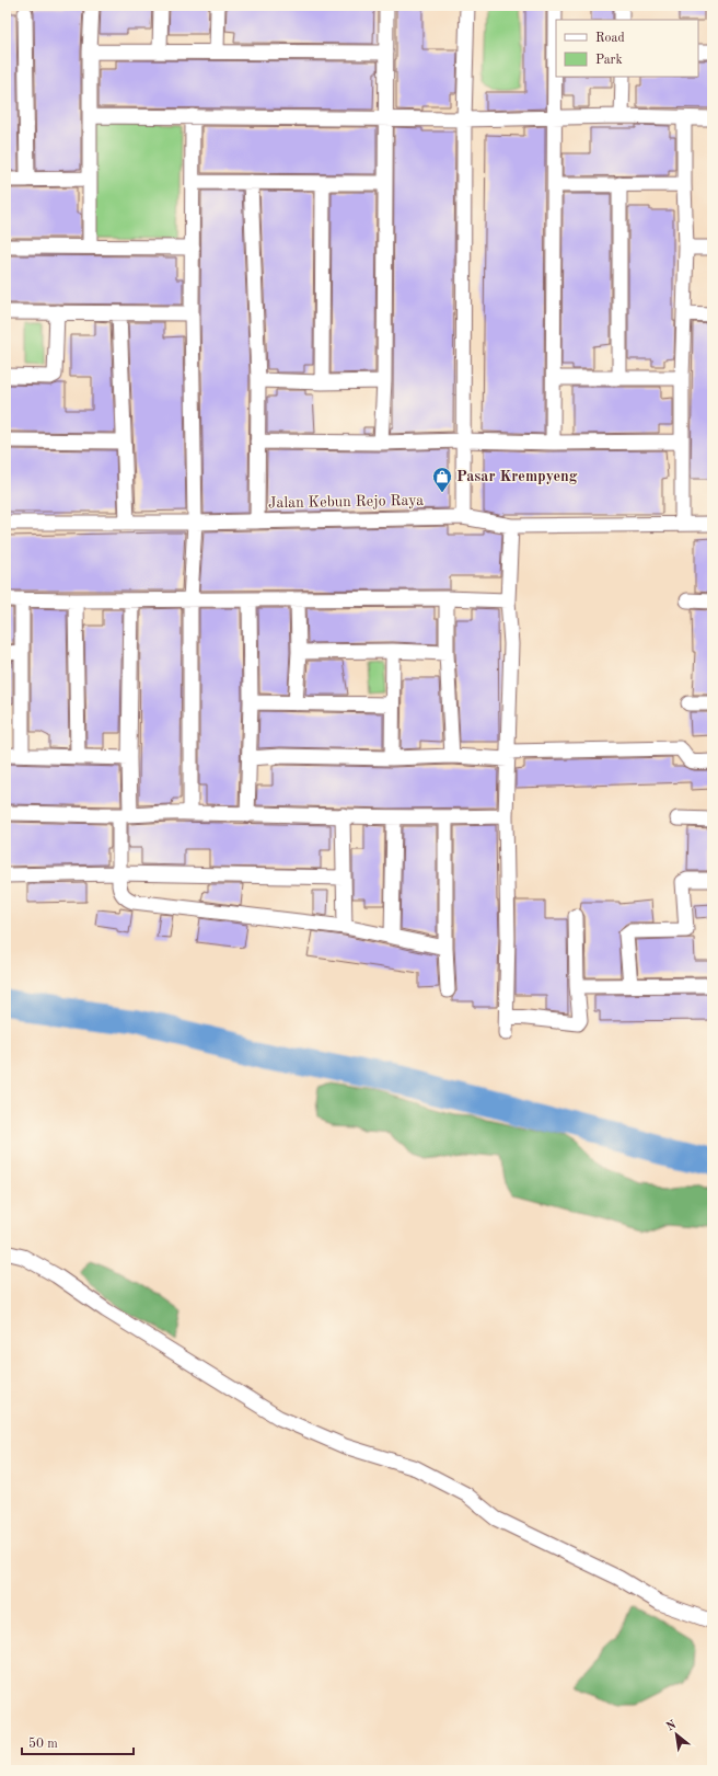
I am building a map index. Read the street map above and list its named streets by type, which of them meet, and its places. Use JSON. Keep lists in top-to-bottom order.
{
  "streets": {
    "street": ["Jalan Kebun Rejo Raya"]
  },
  "places": {
    "shop": ["Pasar Krempyeng"]
  },
  "legend": ["Road", "Park"],
  "scale_bar": "50 m",
  "north": "top left"
}
